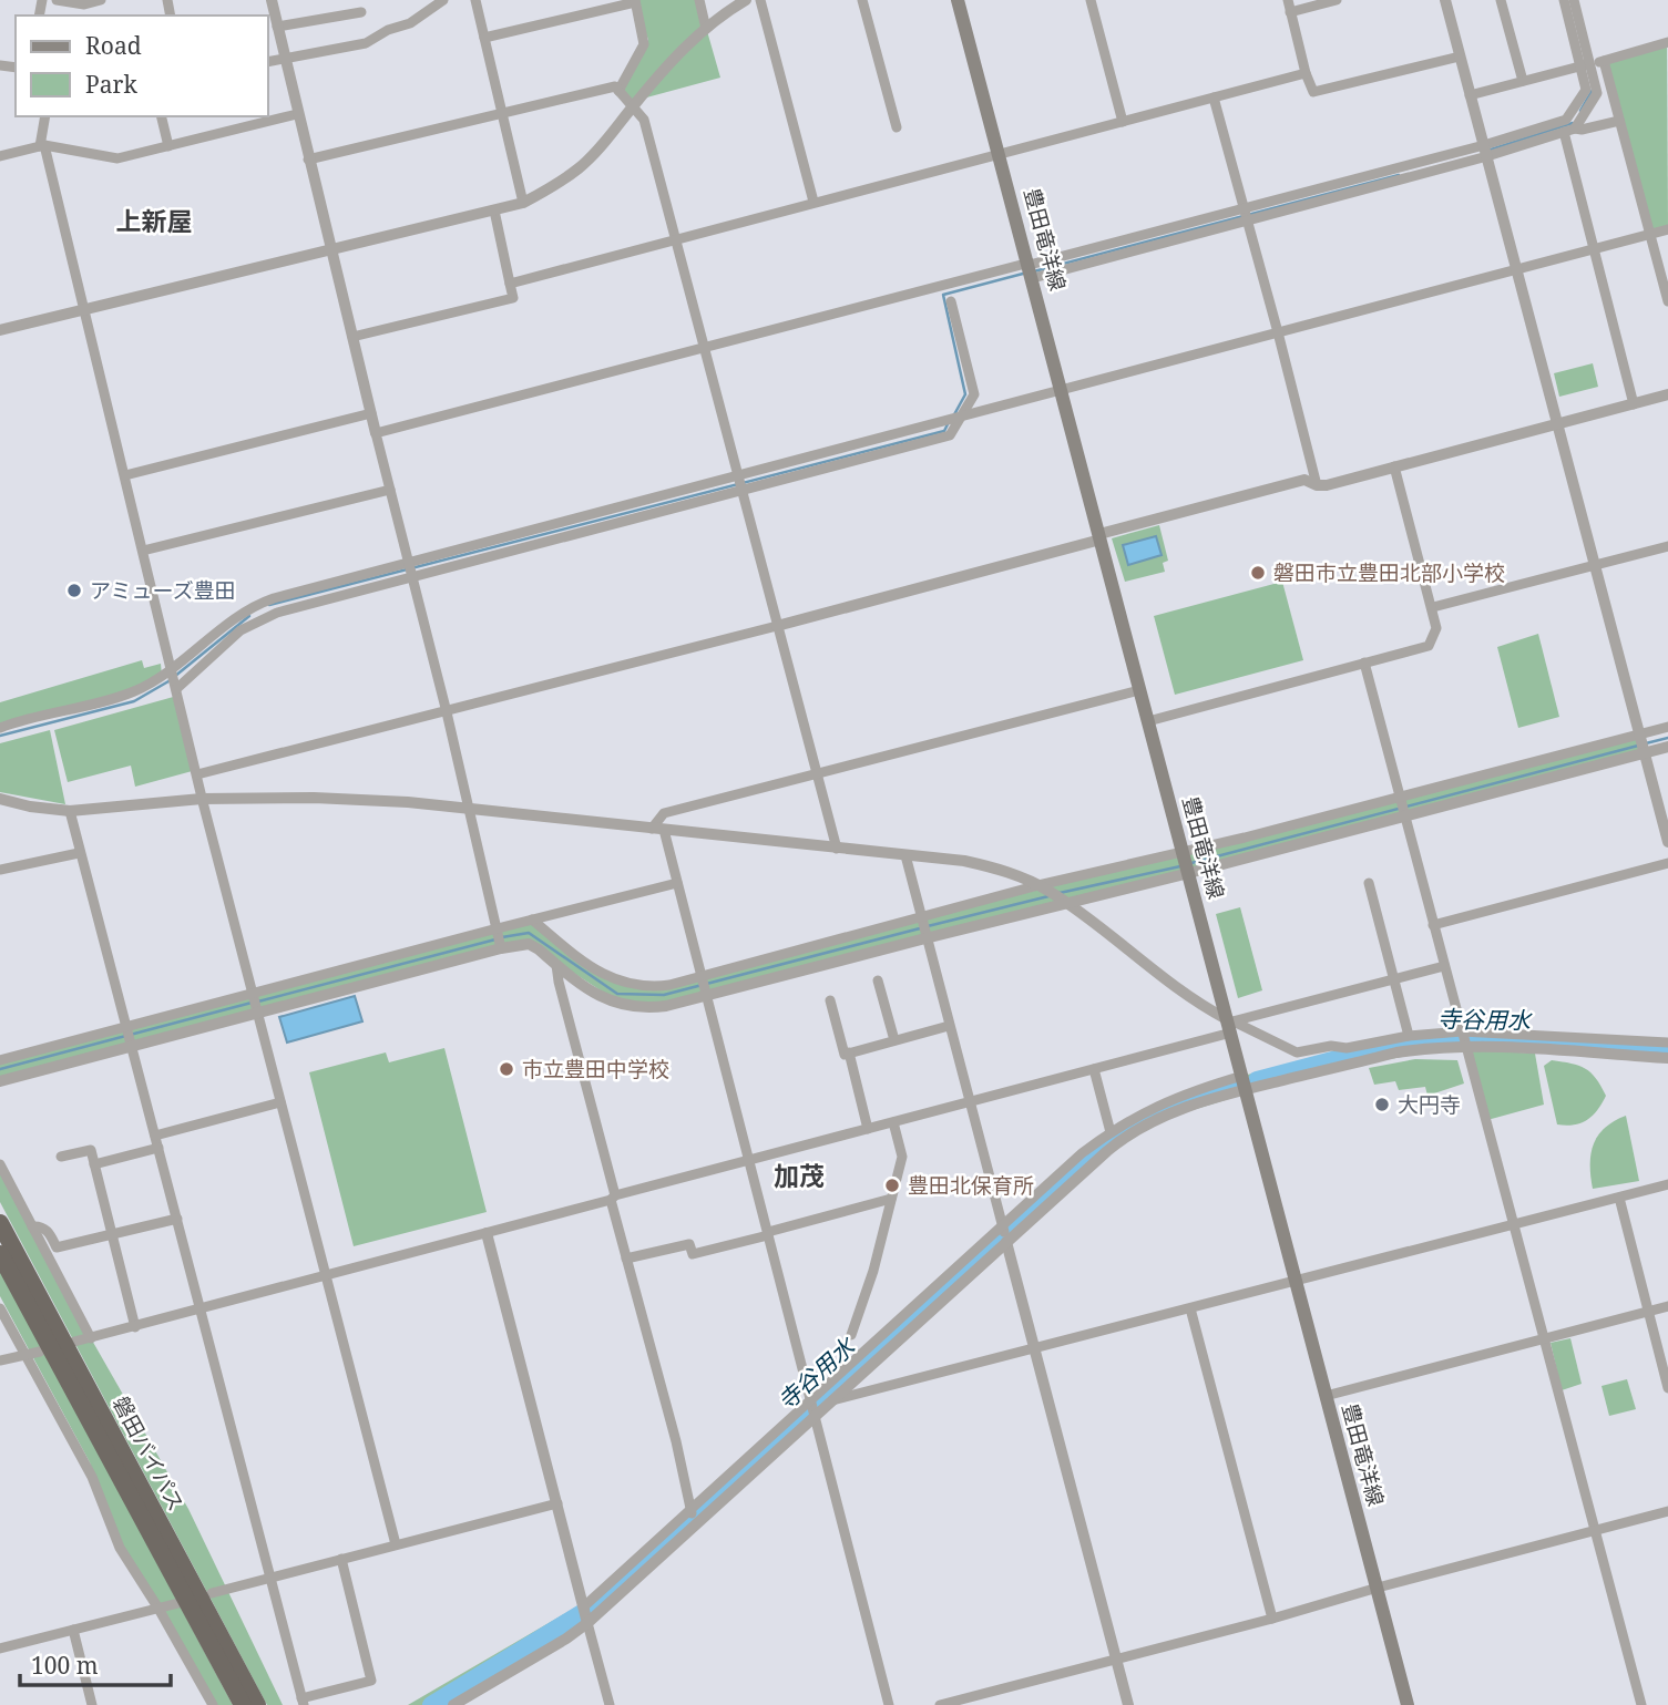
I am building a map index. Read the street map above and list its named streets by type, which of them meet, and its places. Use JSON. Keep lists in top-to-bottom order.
{
  "streets": {
    "highway": ["磐田バイパス"],
    "main road": ["豊田竜洋線"]
  },
  "districts": ["上新屋", "加茂"],
  "water": ["寺谷用水"],
  "places": [
    "磐田市立豊田北部小学校",
    "アミューズ豊田",
    "市立豊田中学校",
    "大円寺",
    "豊田北保育所"
  ],
  "legend": ["Road", "Park"],
  "scale_bar": "100 m"
}
